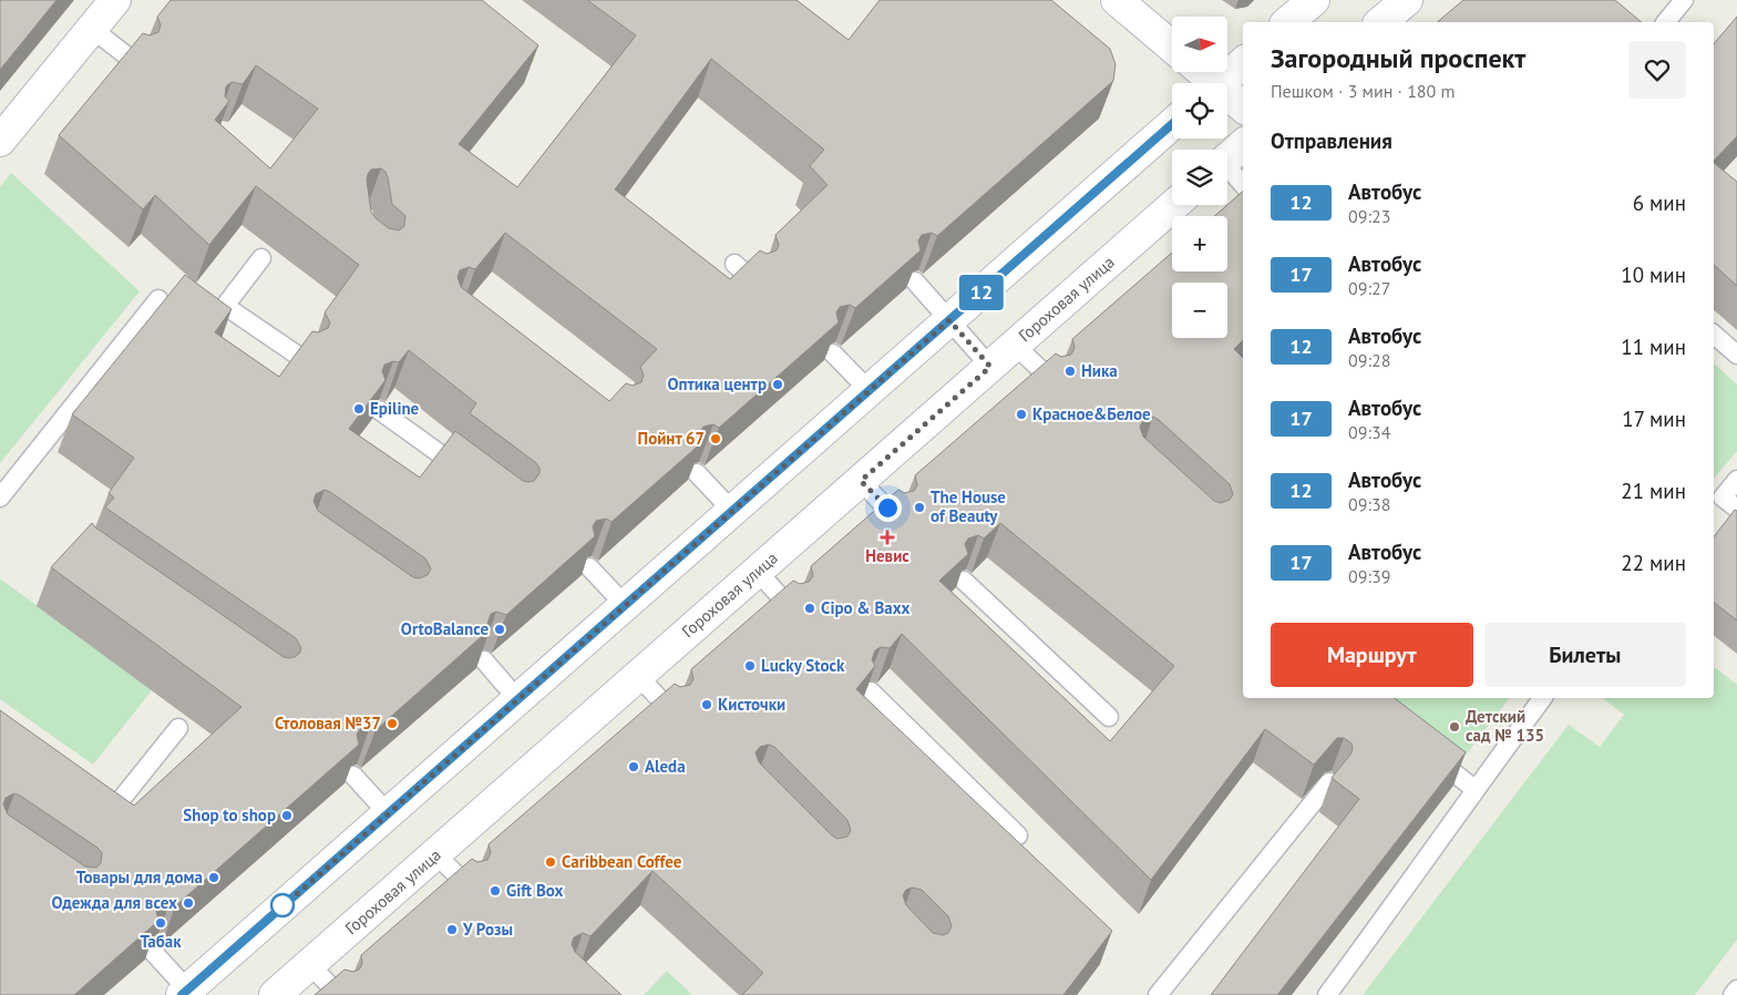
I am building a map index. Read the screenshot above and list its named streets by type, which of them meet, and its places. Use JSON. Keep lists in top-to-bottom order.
{
  "streets": {
    "main road": ["Гороховая улица"]
  },
  "places": {
    "other": [
      "Ника",
      "Оптика центр",
      "Epiline",
      "Красное&Белое",
      "Пойнт 67",
      "The House of Beauty",
      "Cipo & Baxx",
      "OrtoBalance",
      "Lucky Stock",
      "Кисточки",
      "Столовая №37",
      "Детский сад № 135",
      "Aleda",
      "Shop to shop",
      "Caribbean Coffee",
      "Товары для дома",
      "Gift Box",
      "Одежда для всех",
      "Табак",
      "У Розы"
    ],
    "health": ["Невис"]
  },
  "lines": ["bus line 12"],
  "north": "right",
  "page": {
    "on_map": "12",
    "map_buttons": ["+", "−"],
    "heading": [
      ["Загородный проспект", "Пешком · 3 мин · 180 m"],
      "Отправления"
    ],
    "list": [
      {
        "mark": "12",
        "name": "Автобус",
        "note": "09:23",
        "value": "6 мин"
      },
      {
        "mark": "17",
        "name": "Автобус",
        "note": "09:27",
        "value": "10 мин"
      },
      {
        "mark": "12",
        "name": "Автобус",
        "note": "09:28",
        "value": "11 мин"
      },
      {
        "mark": "17",
        "name": "Автобус",
        "note": "09:34",
        "value": "17 мин"
      },
      {
        "mark": "12",
        "name": "Автобус",
        "note": "09:38",
        "value": "21 мин"
      },
      {
        "mark": "17",
        "name": "Автобус",
        "note": "09:39",
        "value": "22 мин"
      }
    ],
    "buttons": ["Маршрут", "Билеты"]
  }
}
